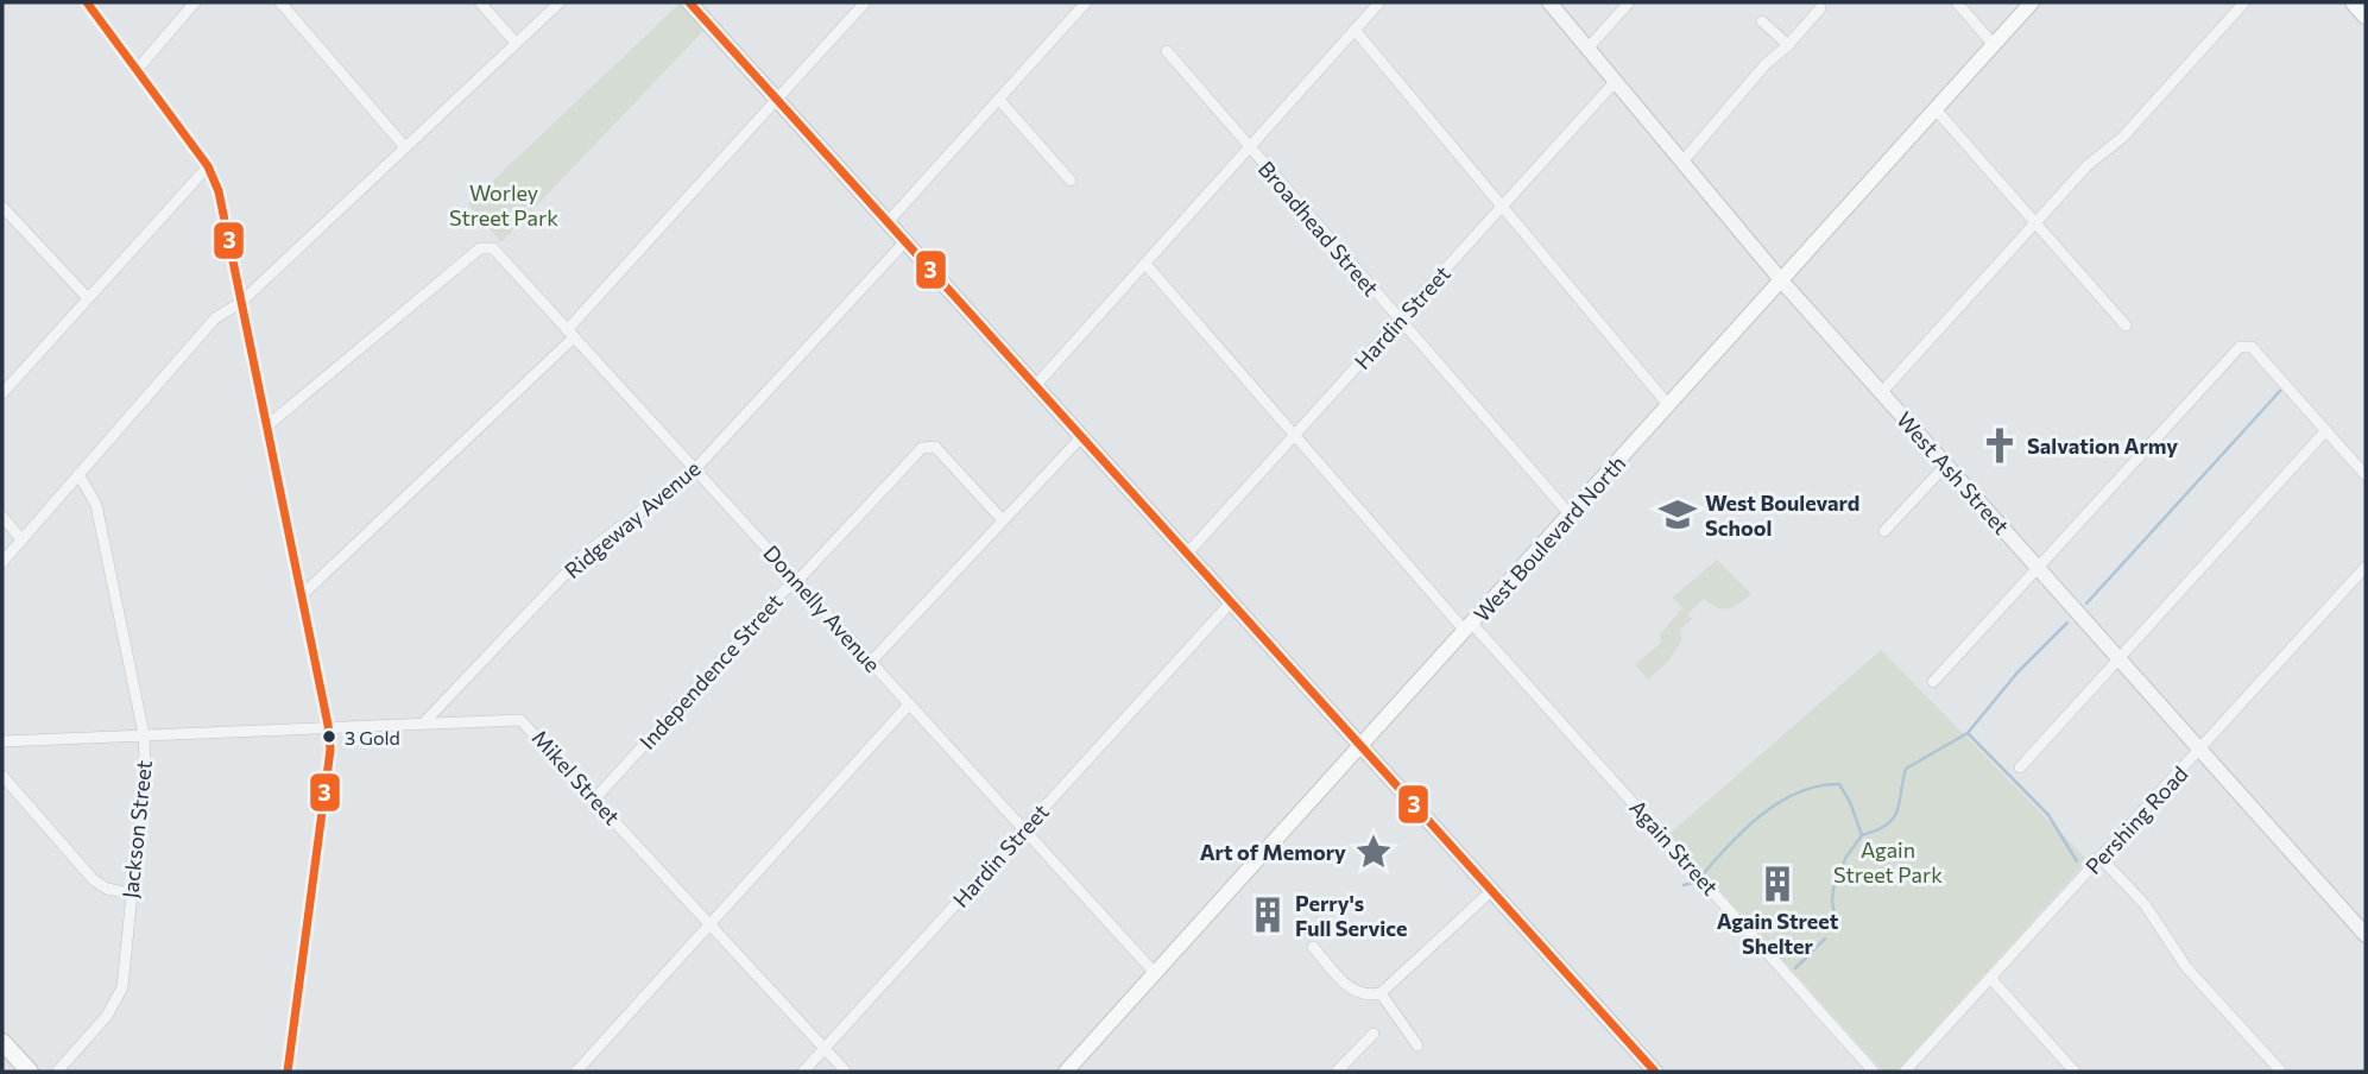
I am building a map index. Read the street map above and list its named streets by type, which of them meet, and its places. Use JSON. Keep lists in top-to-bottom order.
{
  "streets": {
    "main road": ["West Boulevard North"],
    "street": [
      "Broadhead Street",
      "Hardin Street",
      "West Ash Street",
      "Ridgeway Avenue",
      "Donnelly Avenue",
      "Independence Street",
      "Mikel Street",
      "Pershing Road",
      "Jackson Street",
      "Again Street"
    ]
  },
  "crossings": [
    ["Broadhead Street", "Hardin Street"],
    ["Broadhead Street", "West Boulevard North"],
    ["Hardin Street", "West Ash Street"],
    ["Hardin Street", "Donnelly Avenue"],
    ["Hardin Street", "Mikel Street"],
    ["Hardin Street", "Again Street"],
    ["West Ash Street", "West Boulevard North"],
    ["West Ash Street", "Pershing Road"],
    ["Ridgeway Avenue", "Donnelly Avenue"],
    ["Ridgeway Avenue", "Mikel Street"],
    ["West Boulevard North", "Donnelly Avenue"],
    ["West Boulevard North", "Again Street"],
    ["Donnelly Avenue", "Independence Street"],
    ["Independence Street", "Mikel Street"],
    ["Mikel Street", "Jackson Street"]
  ],
  "parks": ["Worley Street Park", "Again Street Park"],
  "places": {
    "church": ["Salvation Army"],
    "school or university": ["West Boulevard School"],
    "other": ["3 Gold"],
    "place": ["Art of Memory"],
    "building": ["Again Street Shelter", "Perry's Full Service"]
  },
  "lines": ["transit line 3"]
}
